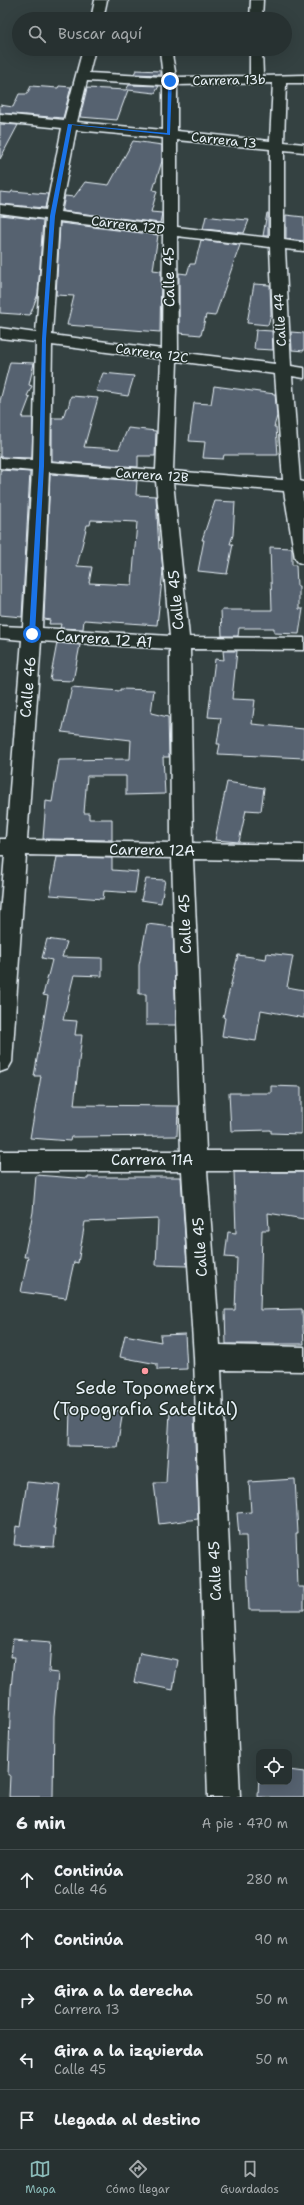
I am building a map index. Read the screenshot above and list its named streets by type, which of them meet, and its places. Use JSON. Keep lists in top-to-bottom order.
{
  "streets": {
    "street": [
      "Carrera 13b",
      "Carrera 13",
      "Carrera 12D",
      "Calle 45",
      "Calle 44",
      "Carrera 12C",
      "Carrera 12B",
      "Carrera 12 A1",
      "Calle 46",
      "Carrera 12A",
      "Carrera 11A"
    ]
  },
  "crossings": [
    ["Carrera 13b", "Calle 45"],
    ["Carrera 13b", "Calle 44"],
    ["Carrera 13b", "Calle 46"],
    ["Carrera 13", "Calle 45"],
    ["Carrera 13", "Calle 44"],
    ["Carrera 13", "Calle 46"],
    ["Carrera 12D", "Calle 45"],
    ["Carrera 12D", "Calle 44"],
    ["Carrera 12D", "Calle 46"],
    ["Calle 45", "Carrera 12C"],
    ["Calle 45", "Carrera 12B"],
    ["Calle 45", "Carrera 12 A1"],
    ["Calle 45", "Carrera 12A"],
    ["Calle 45", "Carrera 11A"],
    ["Calle 44", "Carrera 12C"],
    ["Calle 44", "Carrera 12B"],
    ["Carrera 12C", "Calle 46"],
    ["Carrera 12B", "Calle 46"],
    ["Carrera 12 A1", "Calle 46"],
    ["Calle 46", "Carrera 12A"]
  ],
  "places": ["Sede Topometrx (Topografia Satelital)"],
  "page": {
    "search": "Buscar aquí",
    "heading": ["6 min", "A pie · 470 m"],
    "list": [
      ["Continúa", "Calle 46", "280 m"],
      ["Continúa", "90 m"],
      ["Gira a la derecha", "Carrera 13", "50 m"],
      ["Gira a la izquierda", "Calle 45", "50 m"],
      "Llegada al destino"
    ],
    "nav": ["Mapa", "Cómo llegar", "Guardados"]
  }
}
